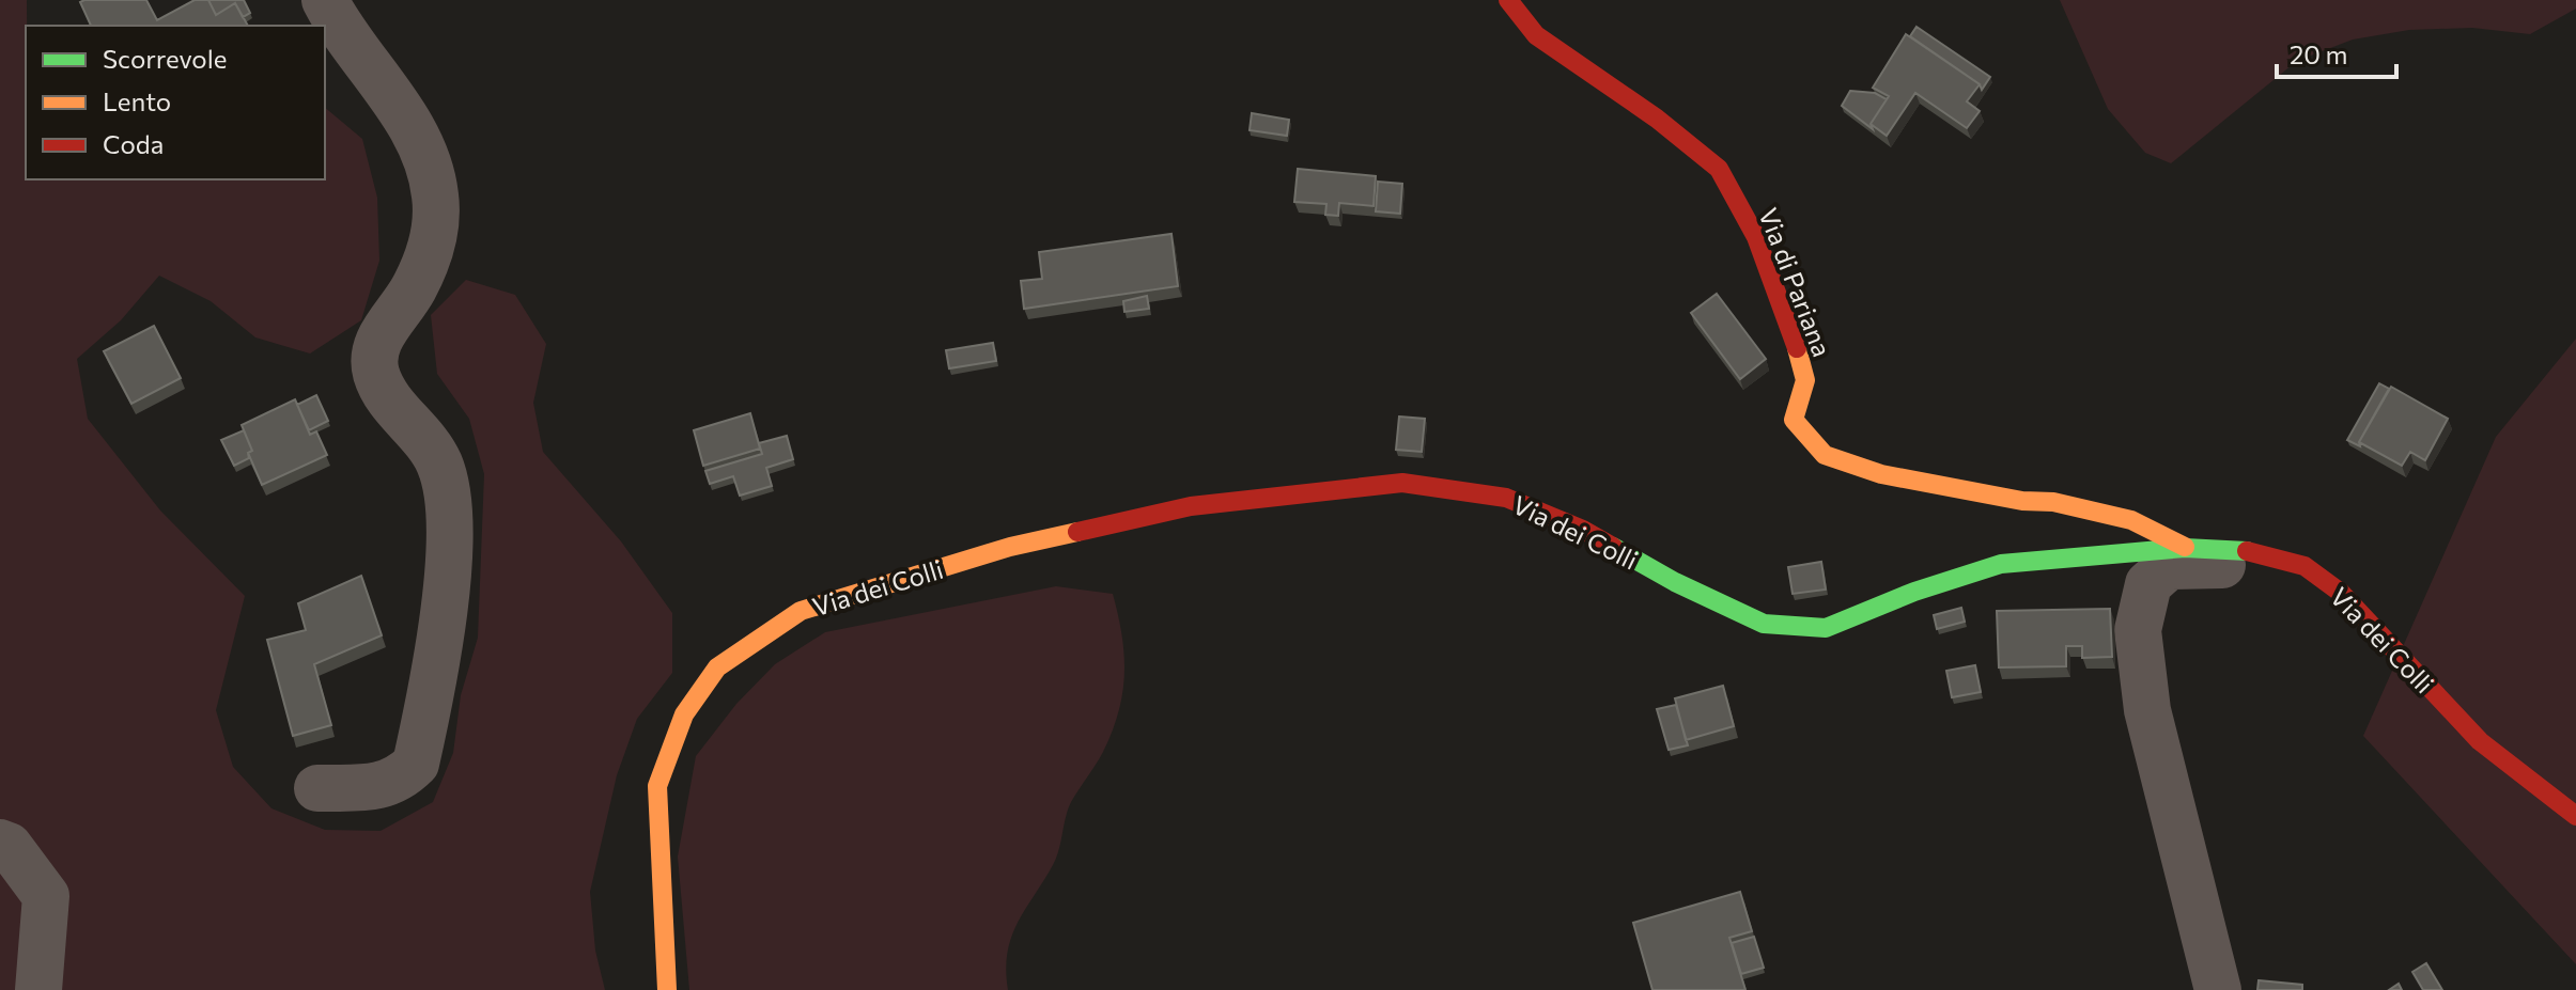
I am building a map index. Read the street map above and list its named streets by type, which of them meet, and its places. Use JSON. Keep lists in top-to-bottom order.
{
  "streets": {
    "street": ["Via di Pariana", "Via dei Colli"]
  },
  "crossings": [
    ["Via di Pariana", "Via dei Colli"]
  ],
  "legend": ["Scorrevole", "Lento", "Coda"],
  "scale_bar": "20 m"
}
